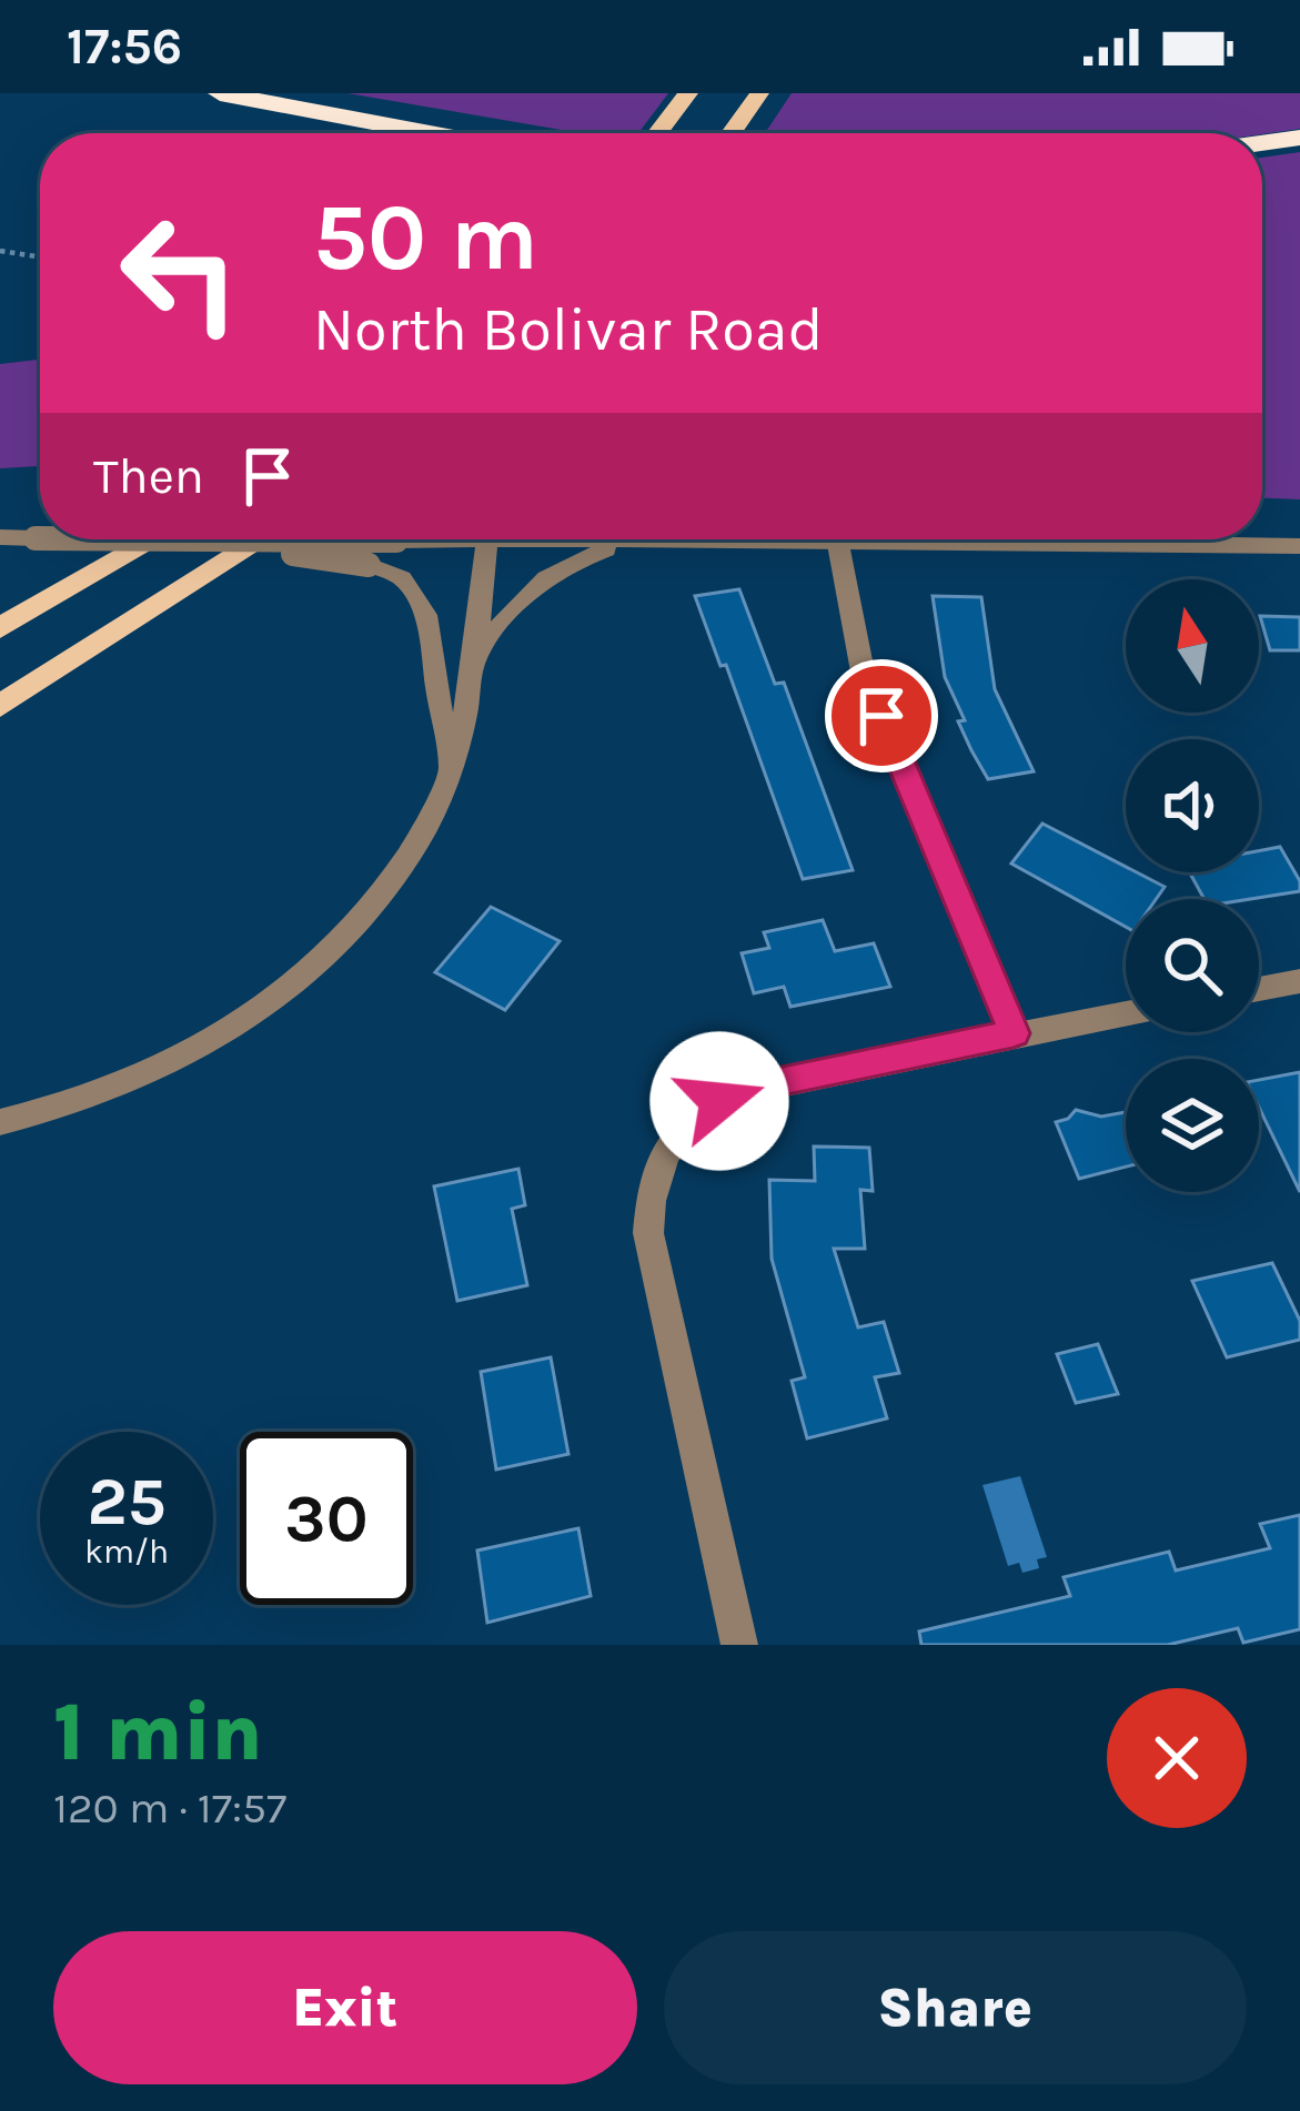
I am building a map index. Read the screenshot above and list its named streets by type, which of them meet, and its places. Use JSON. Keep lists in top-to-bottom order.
{
  "north": "top",
  "page": {
    "status": "17:56",
    "turn": ["50 m", "North Bolivar Road"],
    "then": "Then",
    "speed": "25 km/h",
    "limit": "30",
    "heading": ["1 min", "120 m · 17:57"],
    "buttons": ["Exit", "Share"]
  }
}
